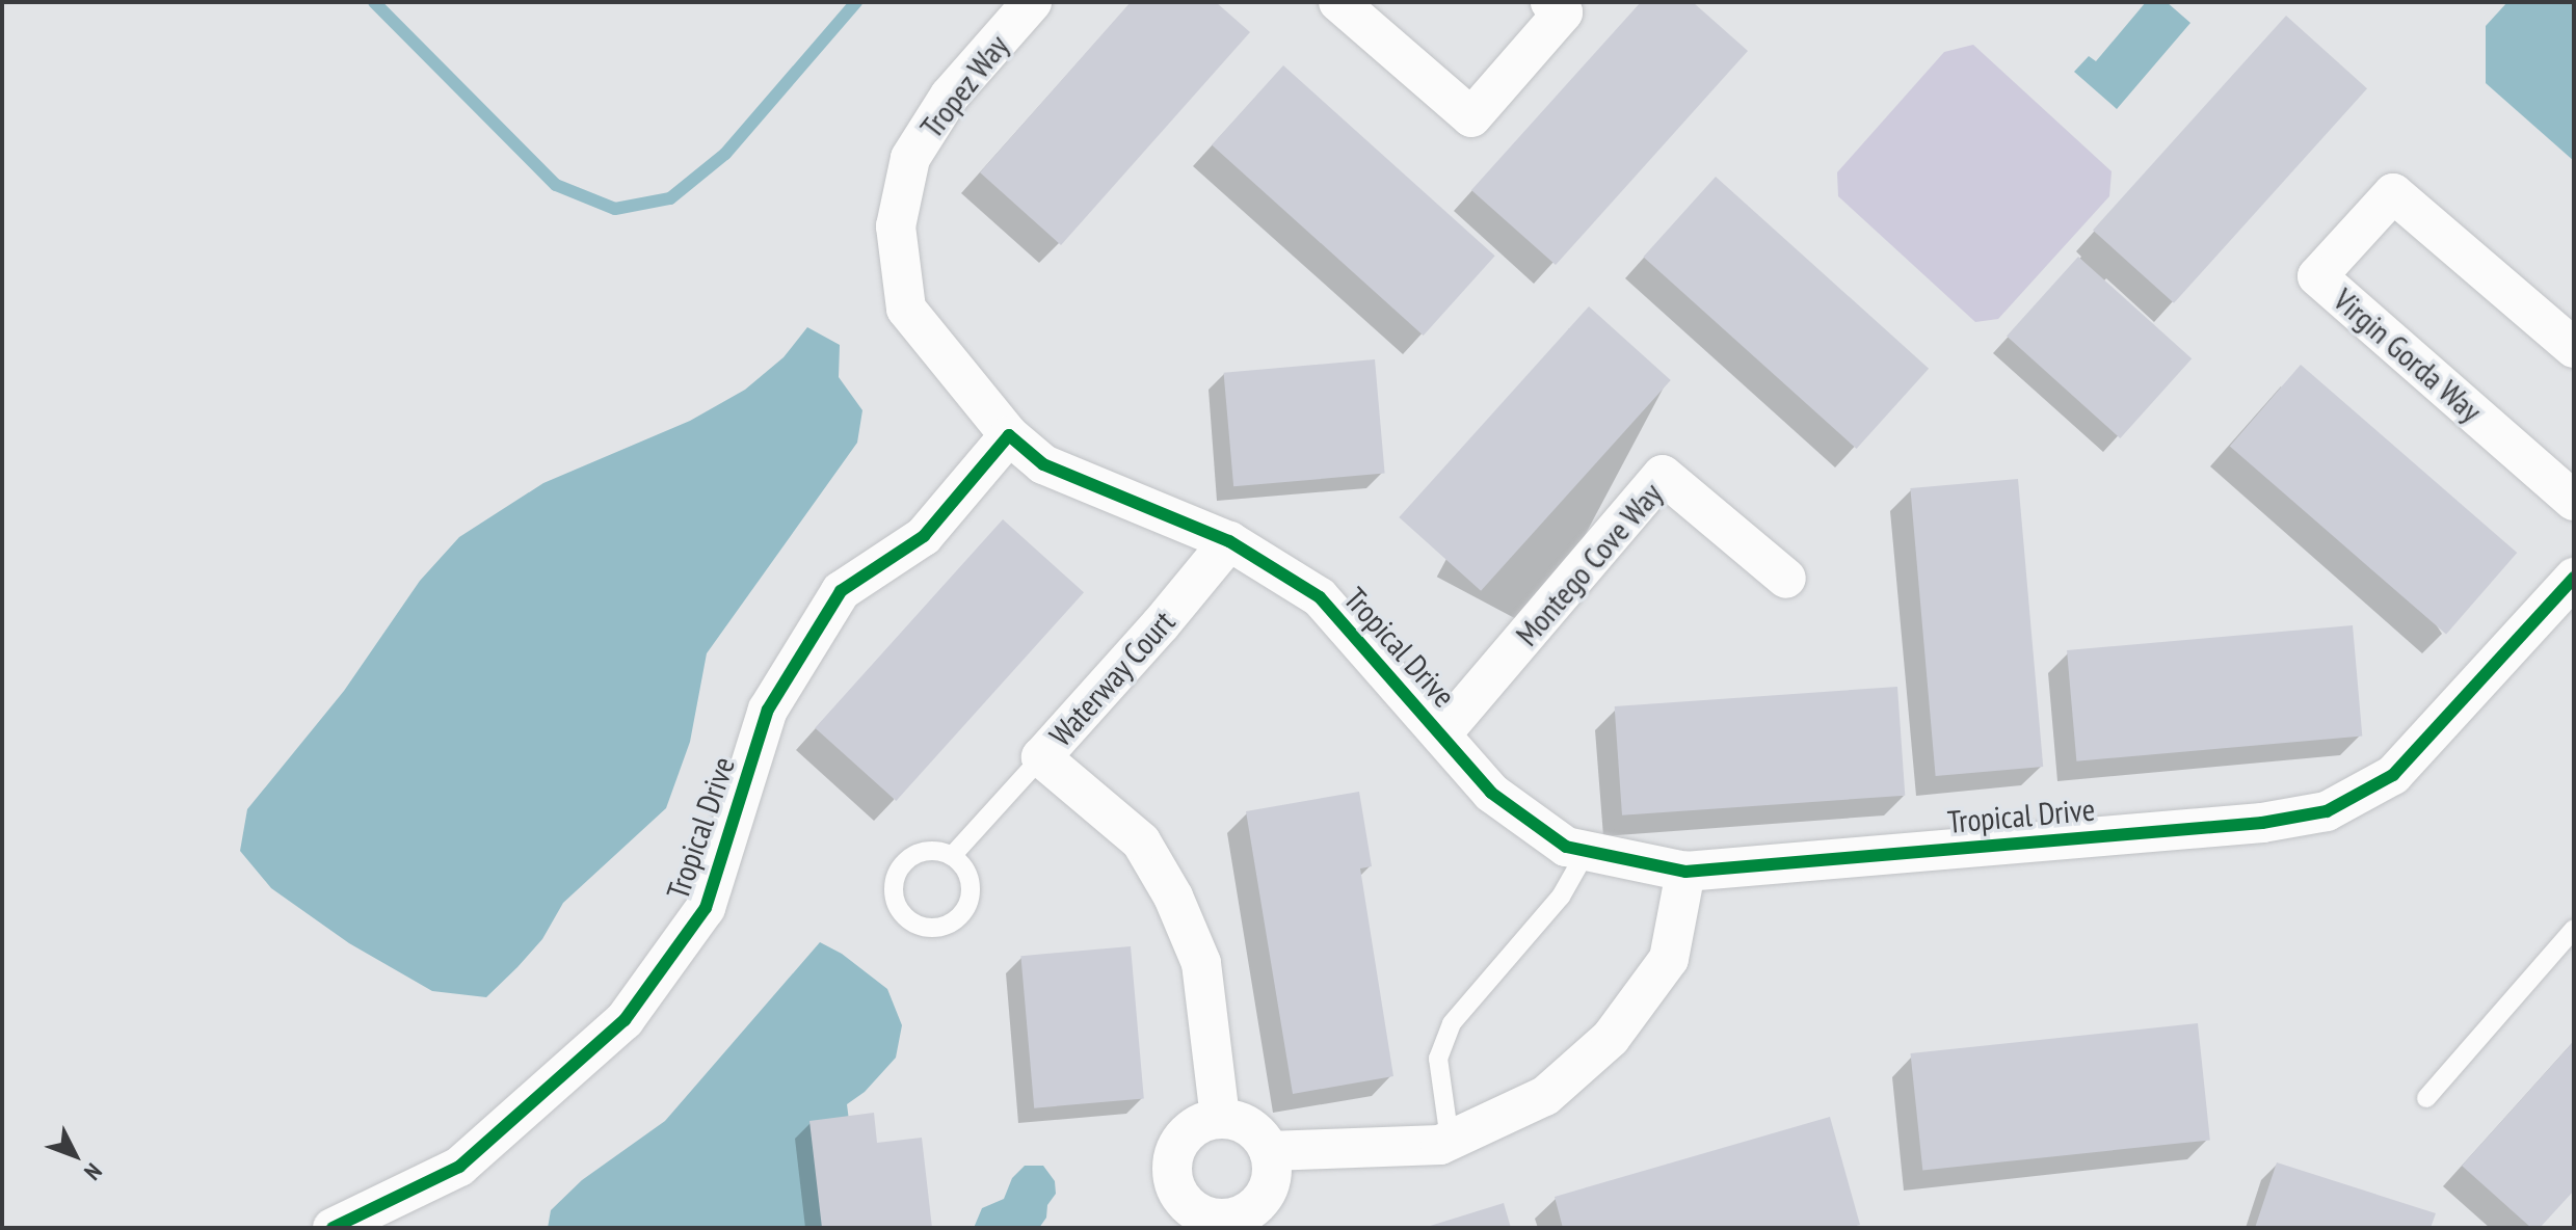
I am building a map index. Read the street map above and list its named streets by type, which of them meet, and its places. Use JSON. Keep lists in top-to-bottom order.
{
  "streets": {
    "street": [
      "Tropez Way",
      "Virgin Gorda Way",
      "Montego Cove Way",
      "Tropical Drive",
      "Waterway Court"
    ]
  },
  "crossings": [
    ["Tropez Way", "Tropical Drive"],
    ["Montego Cove Way", "Tropical Drive"],
    ["Tropical Drive", "Waterway Court"]
  ],
  "north": "bottom right"
}
